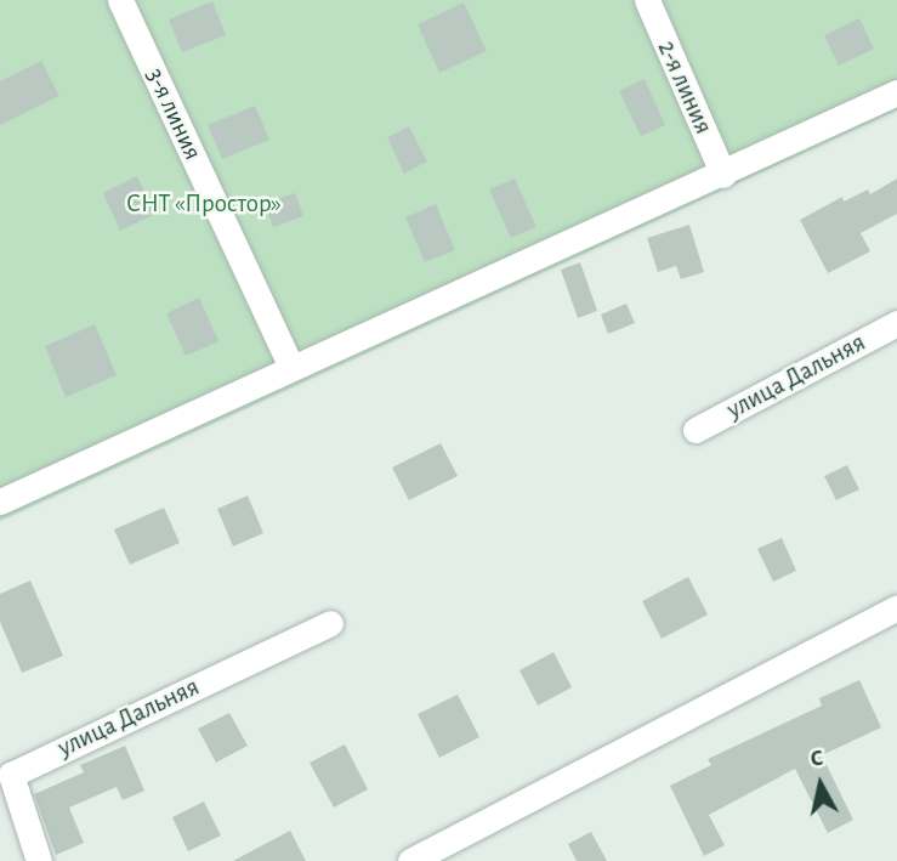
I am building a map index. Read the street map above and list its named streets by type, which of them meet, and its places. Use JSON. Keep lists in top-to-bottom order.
{
  "streets": {
    "street": ["2-я линия", "3-я линия", "улица Дальняя"]
  },
  "parks": ["СНТ «Простор»"],
  "north": "top"
}
